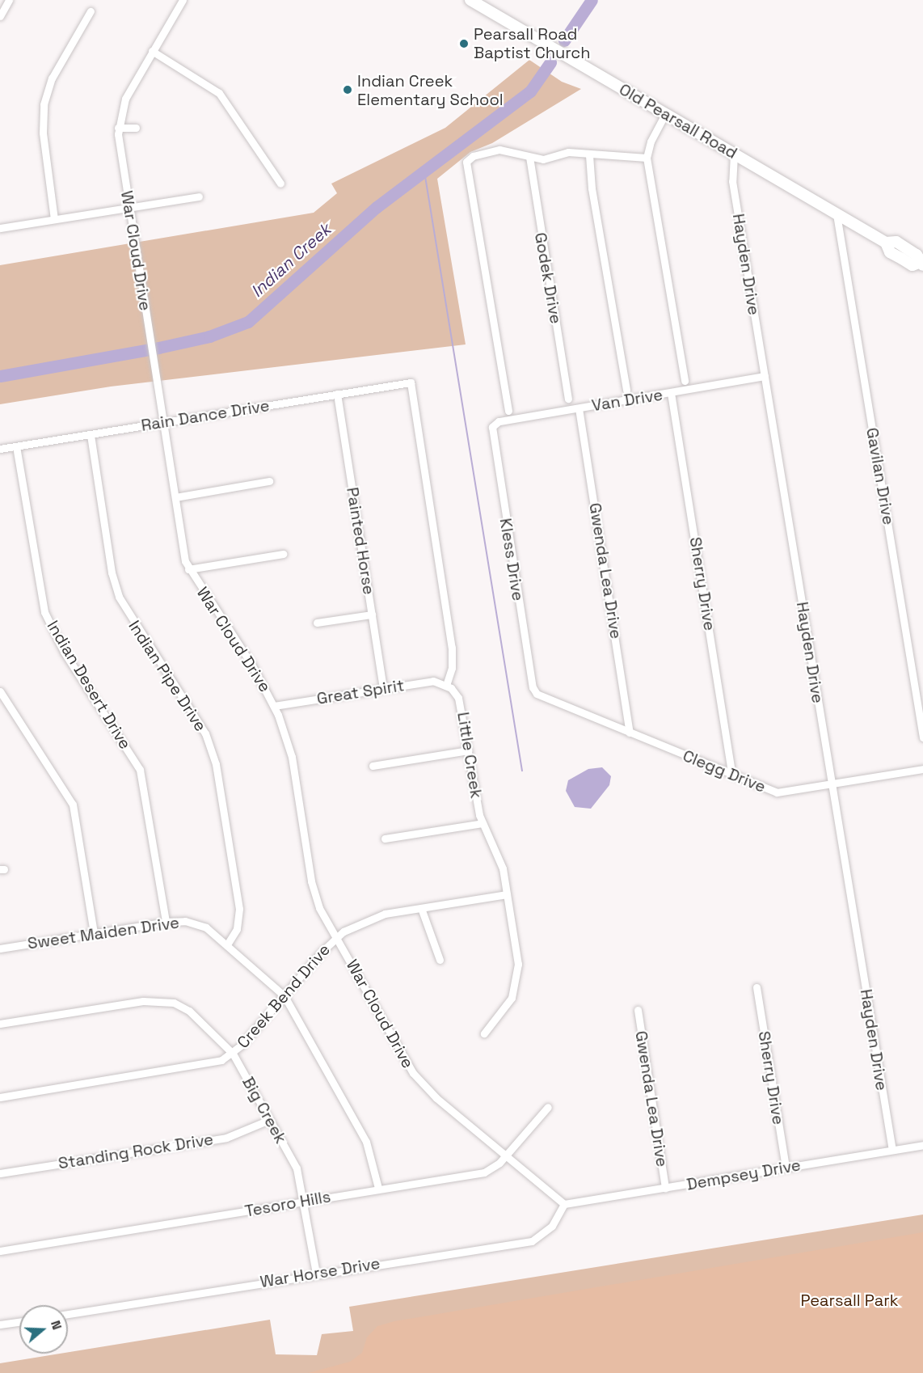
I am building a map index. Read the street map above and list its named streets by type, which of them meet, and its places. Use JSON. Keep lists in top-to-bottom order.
{
  "streets": {
    "main road": ["Old Pearsall Road"],
    "street": [
      "War Cloud Drive",
      "Hayden Drive",
      "Godek Drive",
      "Van Drive",
      "Rain Dance Drive",
      "Gavilan Drive",
      "Painted Horse",
      "Kless Drive",
      "Gwenda Lea Drive",
      "Sherry Drive",
      "Indian Pipe Drive",
      "Indian Desert Drive",
      "Great Spirit",
      "Little Creek",
      "Clegg Drive",
      "Sweet Maiden Drive",
      "Creek Bend Drive",
      "Big Creek",
      "Standing Rock Drive",
      "Dempsey Drive",
      "Tesoro Hills",
      "War Horse Drive"
    ]
  },
  "crossings": [
    ["Old Pearsall Road", "Hayden Drive"],
    ["Old Pearsall Road", "Gavilan Drive"],
    ["War Cloud Drive", "Rain Dance Drive"],
    ["War Cloud Drive", "Great Spirit"],
    ["War Cloud Drive", "Creek Bend Drive"],
    ["War Cloud Drive", "Dempsey Drive"],
    ["War Cloud Drive", "Tesoro Hills"],
    ["War Cloud Drive", "War Horse Drive"],
    ["Hayden Drive", "Van Drive"],
    ["Hayden Drive", "Clegg Drive"],
    ["Hayden Drive", "Dempsey Drive"],
    ["Van Drive", "Kless Drive"],
    ["Van Drive", "Gwenda Lea Drive"],
    ["Van Drive", "Sherry Drive"],
    ["Rain Dance Drive", "Painted Horse"],
    ["Rain Dance Drive", "Indian Pipe Drive"],
    ["Rain Dance Drive", "Indian Desert Drive"],
    ["Rain Dance Drive", "Great Spirit"],
    ["Rain Dance Drive", "Little Creek"],
    ["Painted Horse", "Great Spirit"],
    ["Kless Drive", "Clegg Drive"],
    ["Gwenda Lea Drive", "Clegg Drive"],
    ["Gwenda Lea Drive", "Dempsey Drive"],
    ["Sherry Drive", "Clegg Drive"],
    ["Sherry Drive", "Dempsey Drive"],
    ["Indian Pipe Drive", "Sweet Maiden Drive"],
    ["Indian Desert Drive", "Sweet Maiden Drive"],
    ["Great Spirit", "Little Creek"],
    ["Little Creek", "Creek Bend Drive"],
    ["Sweet Maiden Drive", "Creek Bend Drive"],
    ["Sweet Maiden Drive", "Tesoro Hills"],
    ["Creek Bend Drive", "Big Creek"],
    ["Big Creek", "Standing Rock Drive"],
    ["Big Creek", "Tesoro Hills"],
    ["Big Creek", "War Horse Drive"],
    ["Dempsey Drive", "War Horse Drive"]
  ],
  "water": ["Indian Creek"],
  "parks": ["Pearsall Park"],
  "places": ["Pearsall Road Baptist Church", "Indian Creek Elementary School"],
  "north": "right"
}
